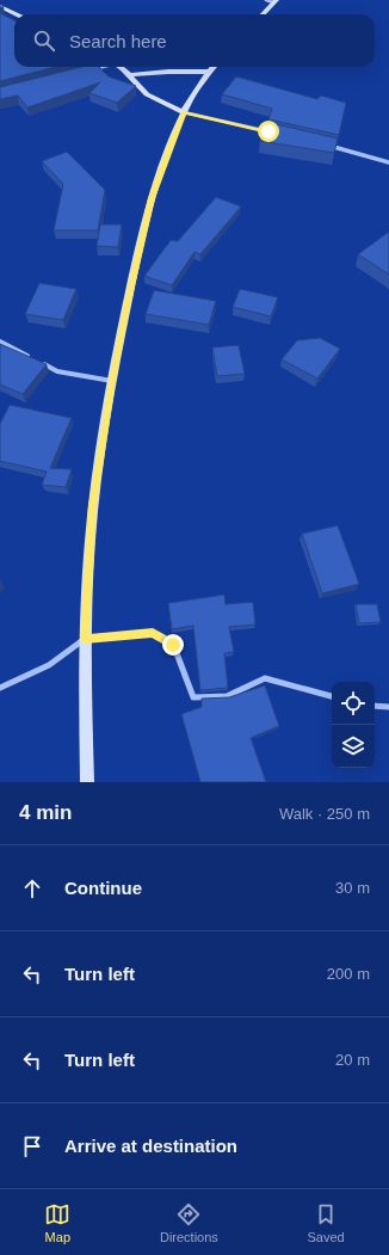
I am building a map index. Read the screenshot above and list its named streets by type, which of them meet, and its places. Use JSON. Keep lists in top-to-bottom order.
{
  "page": {
    "search": "Search here",
    "heading": ["4 min", "Walk · 250 m"],
    "list": [
      ["Continue", "30 m"],
      ["Turn left", "200 m"],
      ["Turn left", "20 m"],
      "Arrive at destination"
    ],
    "nav": ["Map", "Directions", "Saved"]
  }
}
